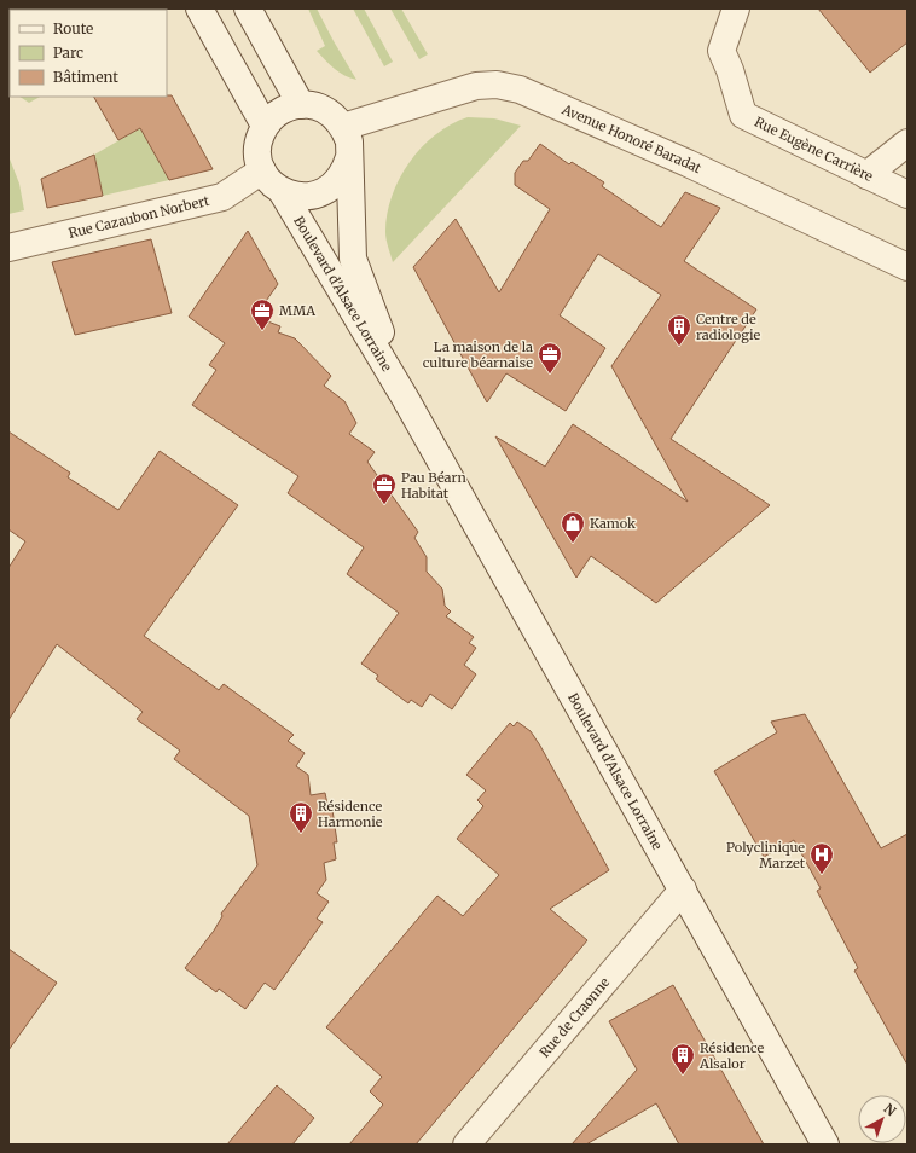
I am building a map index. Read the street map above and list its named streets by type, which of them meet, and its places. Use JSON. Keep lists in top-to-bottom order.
{
  "streets": {
    "main road": [
      "Avenue Honoré Baradat",
      "Rue Eugène Carrière",
      "Rue Cazaubon Norbert",
      "Boulevard d'Alsace Lorraine",
      "Rue de Craonne"
    ]
  },
  "crossings": [
    ["Avenue Honoré Baradat", "Rue Cazaubon Norbert"],
    ["Avenue Honoré Baradat", "Boulevard d'Alsace Lorraine"],
    ["Rue Cazaubon Norbert", "Boulevard d'Alsace Lorraine"],
    ["Boulevard d'Alsace Lorraine", "Rue de Craonne"]
  ],
  "places": {
    "office": ["MMA", "La maison de la culture béarnaise", "Pau Béarn Habitat"],
    "building": ["Centre de radiologie", "Résidence Harmonie", "Résidence Alsalor"],
    "shop": ["Kamok"],
    "hospital": ["Polyclinique Marzet"]
  },
  "legend": ["Route", "Parc", "Bâtiment"],
  "north": "top right"
}
